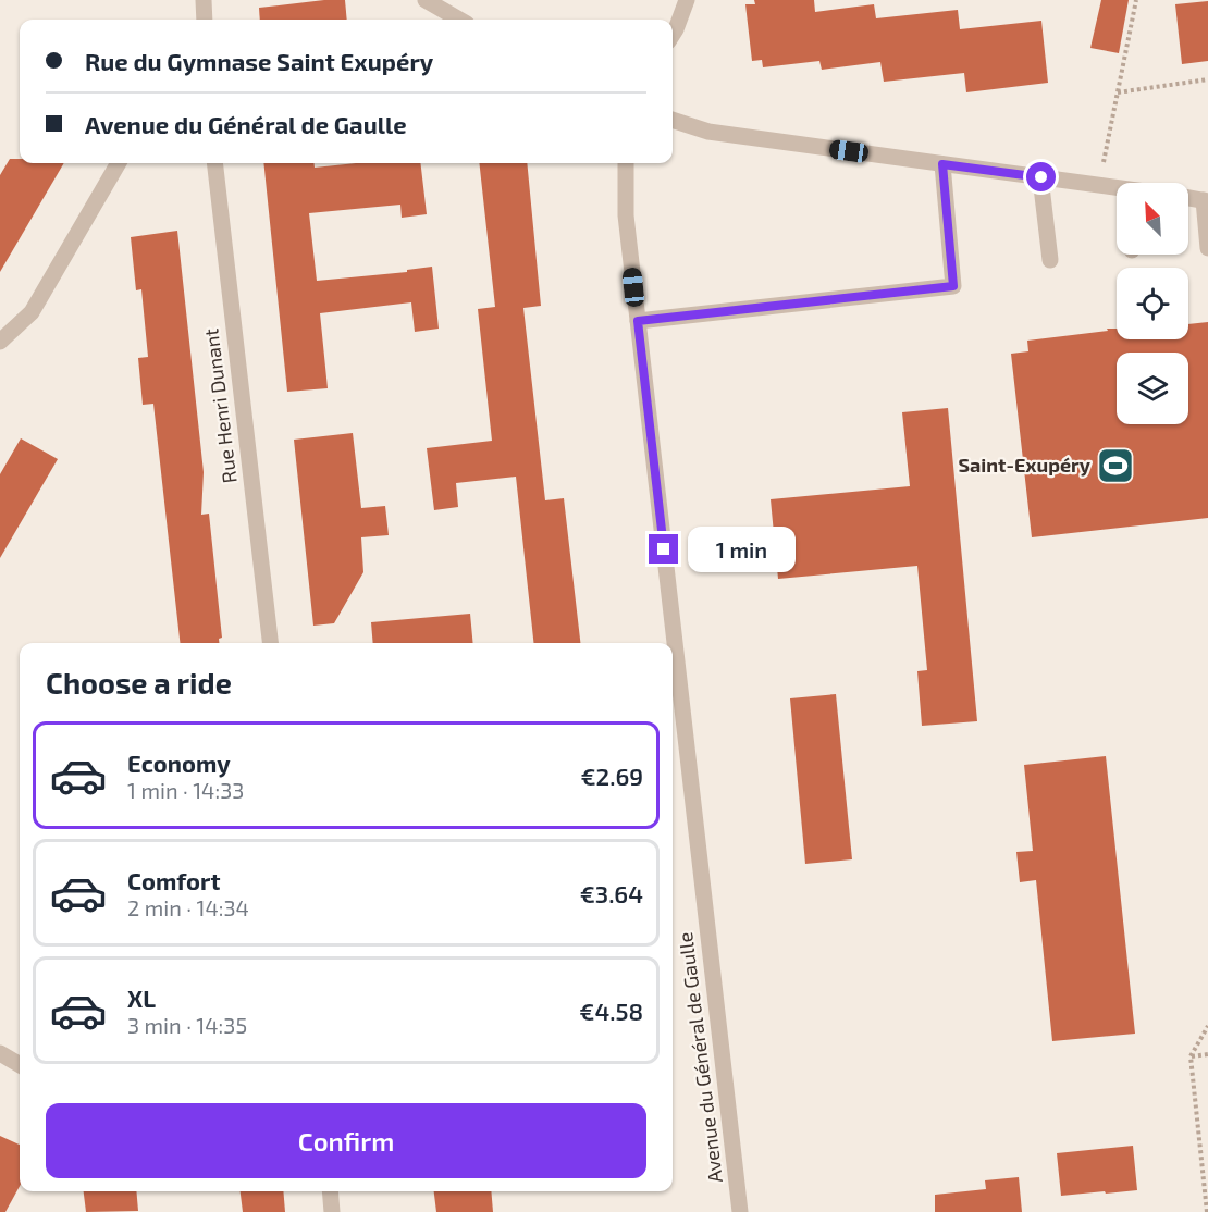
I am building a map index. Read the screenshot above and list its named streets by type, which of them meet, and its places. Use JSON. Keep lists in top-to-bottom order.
{
  "streets": {
    "street": ["Rue Henri Dunant", "Avenue du Général de Gaulle"]
  },
  "places": {
    "sports": ["Saint-Exupéry"]
  },
  "north": "top left",
  "page": {
    "banner": ["Rue du Gymnase Saint Exupéry", "Avenue du Général de Gaulle"],
    "bubble": "1 min",
    "heading": "Choose a ride",
    "list": [
      {
        "name": "Economy",
        "note": "1 min · 14:33",
        "value": "€2.69"
      },
      {
        "name": "Comfort",
        "note": "2 min · 14:34",
        "value": "€3.64"
      },
      {
        "name": "XL",
        "note": "3 min · 14:35",
        "value": "€4.58"
      }
    ],
    "buttons": "Confirm"
  }
}
